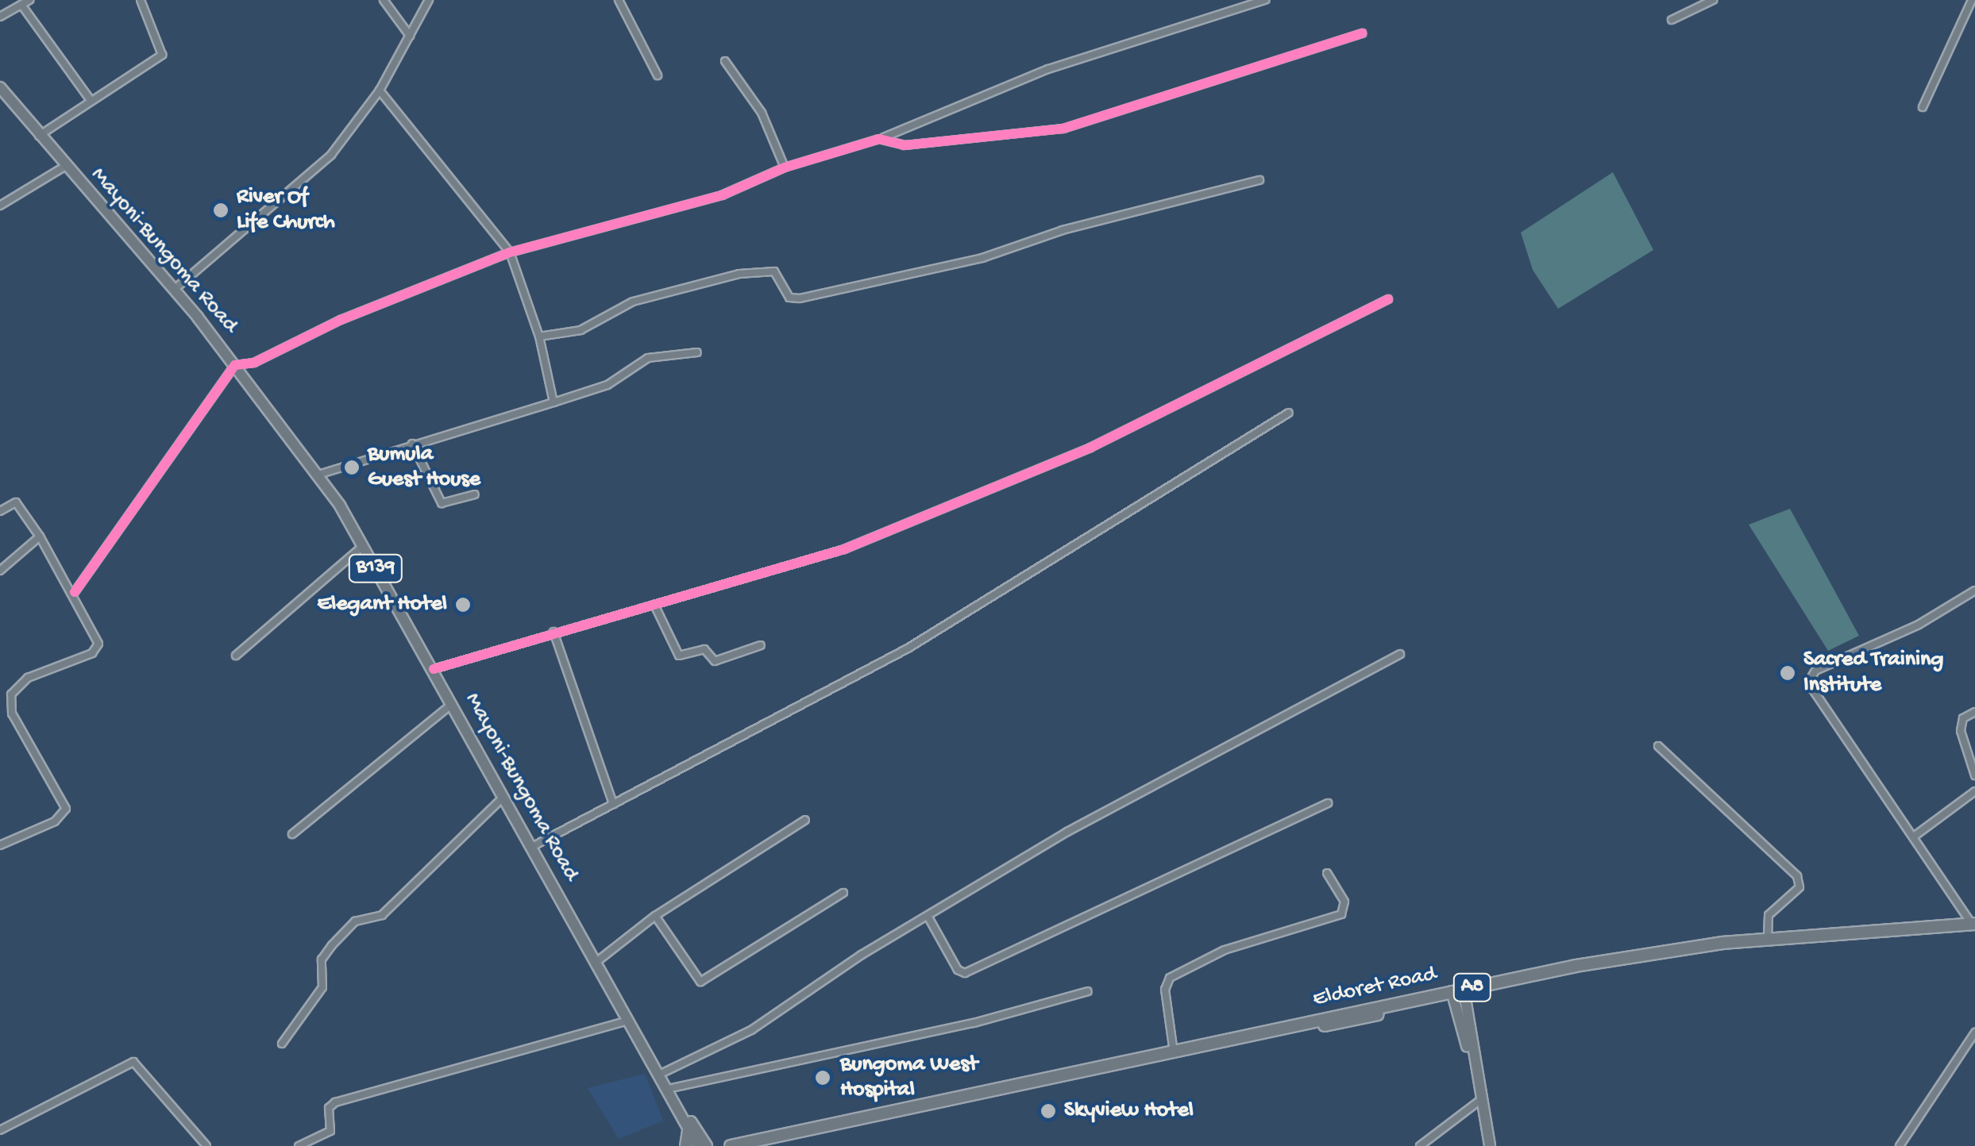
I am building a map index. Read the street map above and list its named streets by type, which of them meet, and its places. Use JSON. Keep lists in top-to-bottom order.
{
  "streets": {
    "highway": ["Eldoret Road", "A8"],
    "main road": ["Mayoni-Bungoma Road", "B139"]
  },
  "places": [
    "River Of Life Church",
    "Bumula Guest House",
    "Elegant Hotel",
    "Sacred Training Institute",
    "Bungoma West Hospital",
    "Skyview Hotel"
  ]
}
